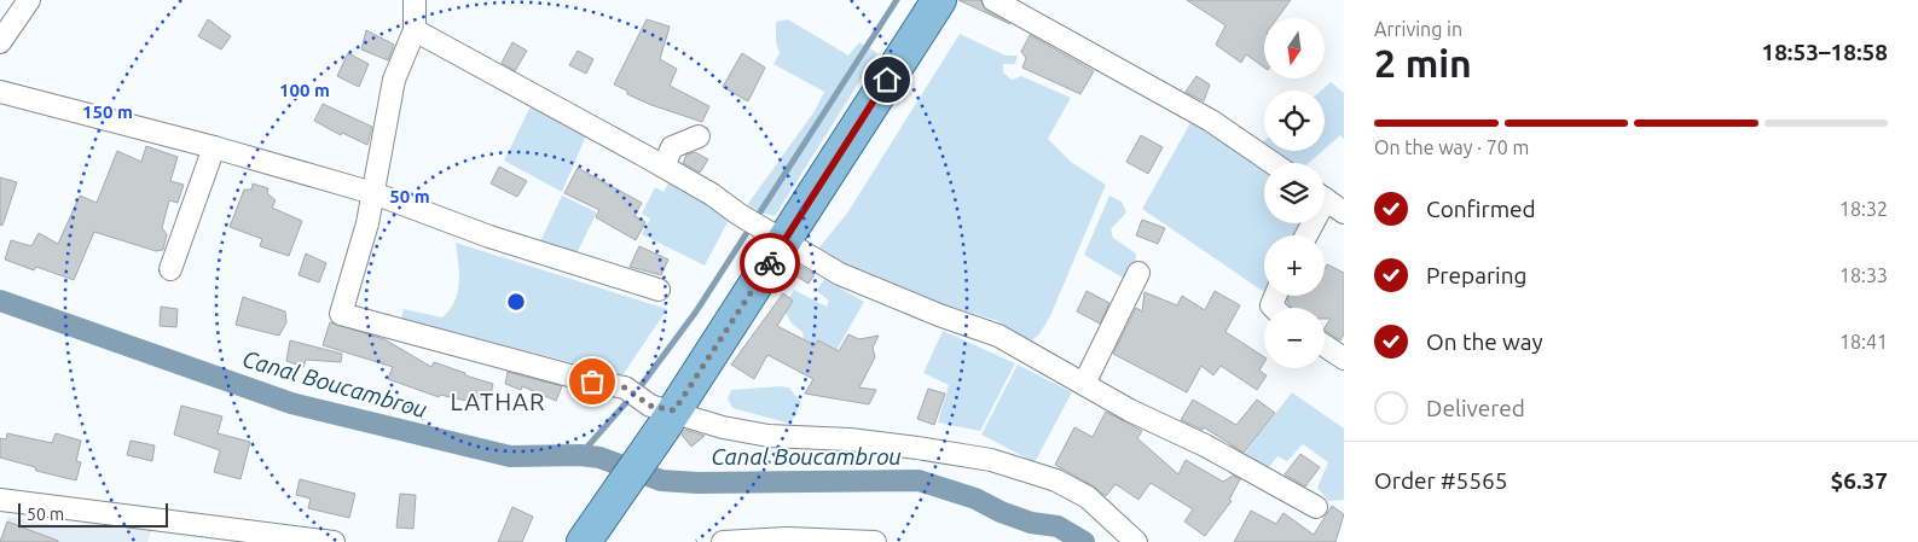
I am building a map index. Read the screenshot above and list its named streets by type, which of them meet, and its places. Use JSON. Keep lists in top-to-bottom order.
{
  "districts": ["LATHAR"],
  "water": ["Canal Boucambrou"],
  "scale_bar": "50 m",
  "north": "bottom",
  "page": {
    "heading": ["2 min", "Arriving in", "18:53–18:58"],
    "panel": ["Order #5565", "$6.37"],
    "map_buttons": ["+", "−"],
    "bar": "On the way · 70 m",
    "list": [
      ["Confirmed", "18:32"],
      ["Preparing", "18:33"],
      ["On the way", "18:41"],
      "Delivered"
    ],
    "scale": "50 m"
  },
  "rings": ["100 m", "150 m", "50 m"]
}
